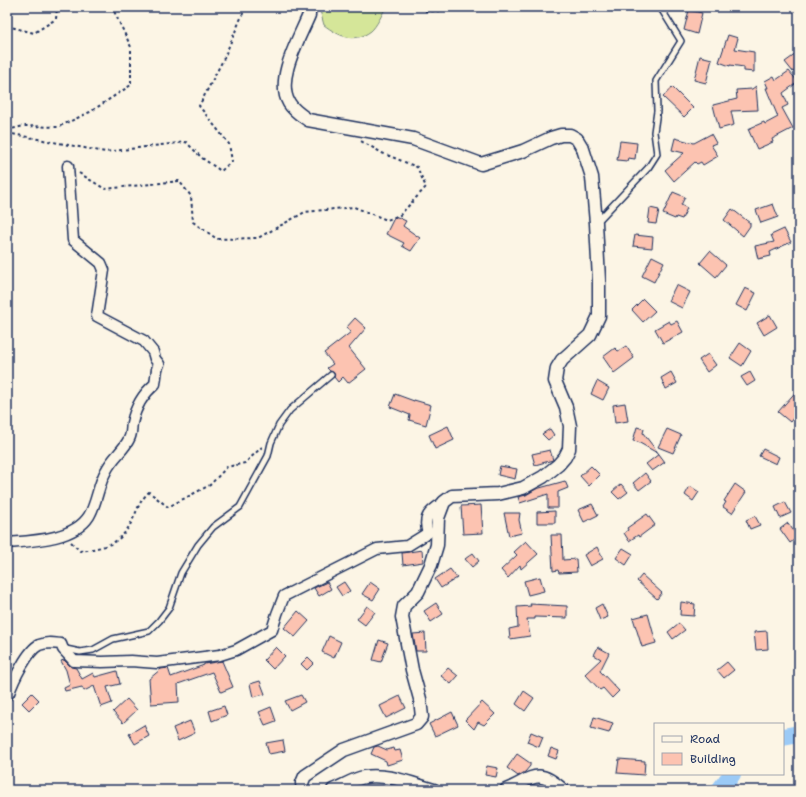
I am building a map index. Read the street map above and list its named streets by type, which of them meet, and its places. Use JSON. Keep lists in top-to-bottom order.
{
  "legend": ["Road", "Building"]
}
